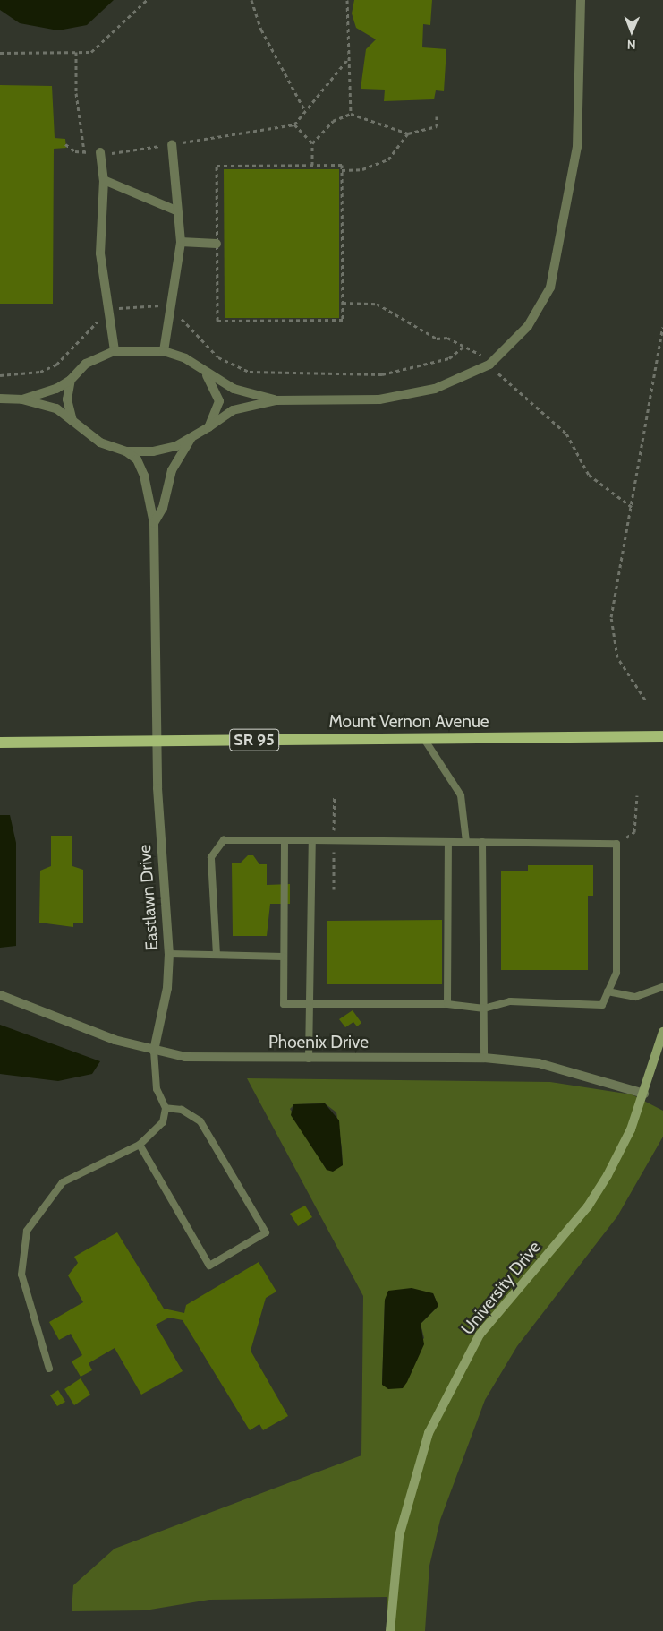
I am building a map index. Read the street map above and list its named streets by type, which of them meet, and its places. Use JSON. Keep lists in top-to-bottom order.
{
  "streets": {
    "main road": ["Mount Vernon Avenue", "SR 95"],
    "street": ["Eastlawn Drive", "Phoenix Drive", "University Drive"]
  },
  "crossings": [
    ["Mount Vernon Avenue", "Eastlawn Drive"],
    ["Eastlawn Drive", "Phoenix Drive"],
    ["Phoenix Drive", "University Drive"]
  ],
  "north": "bottom"
}
